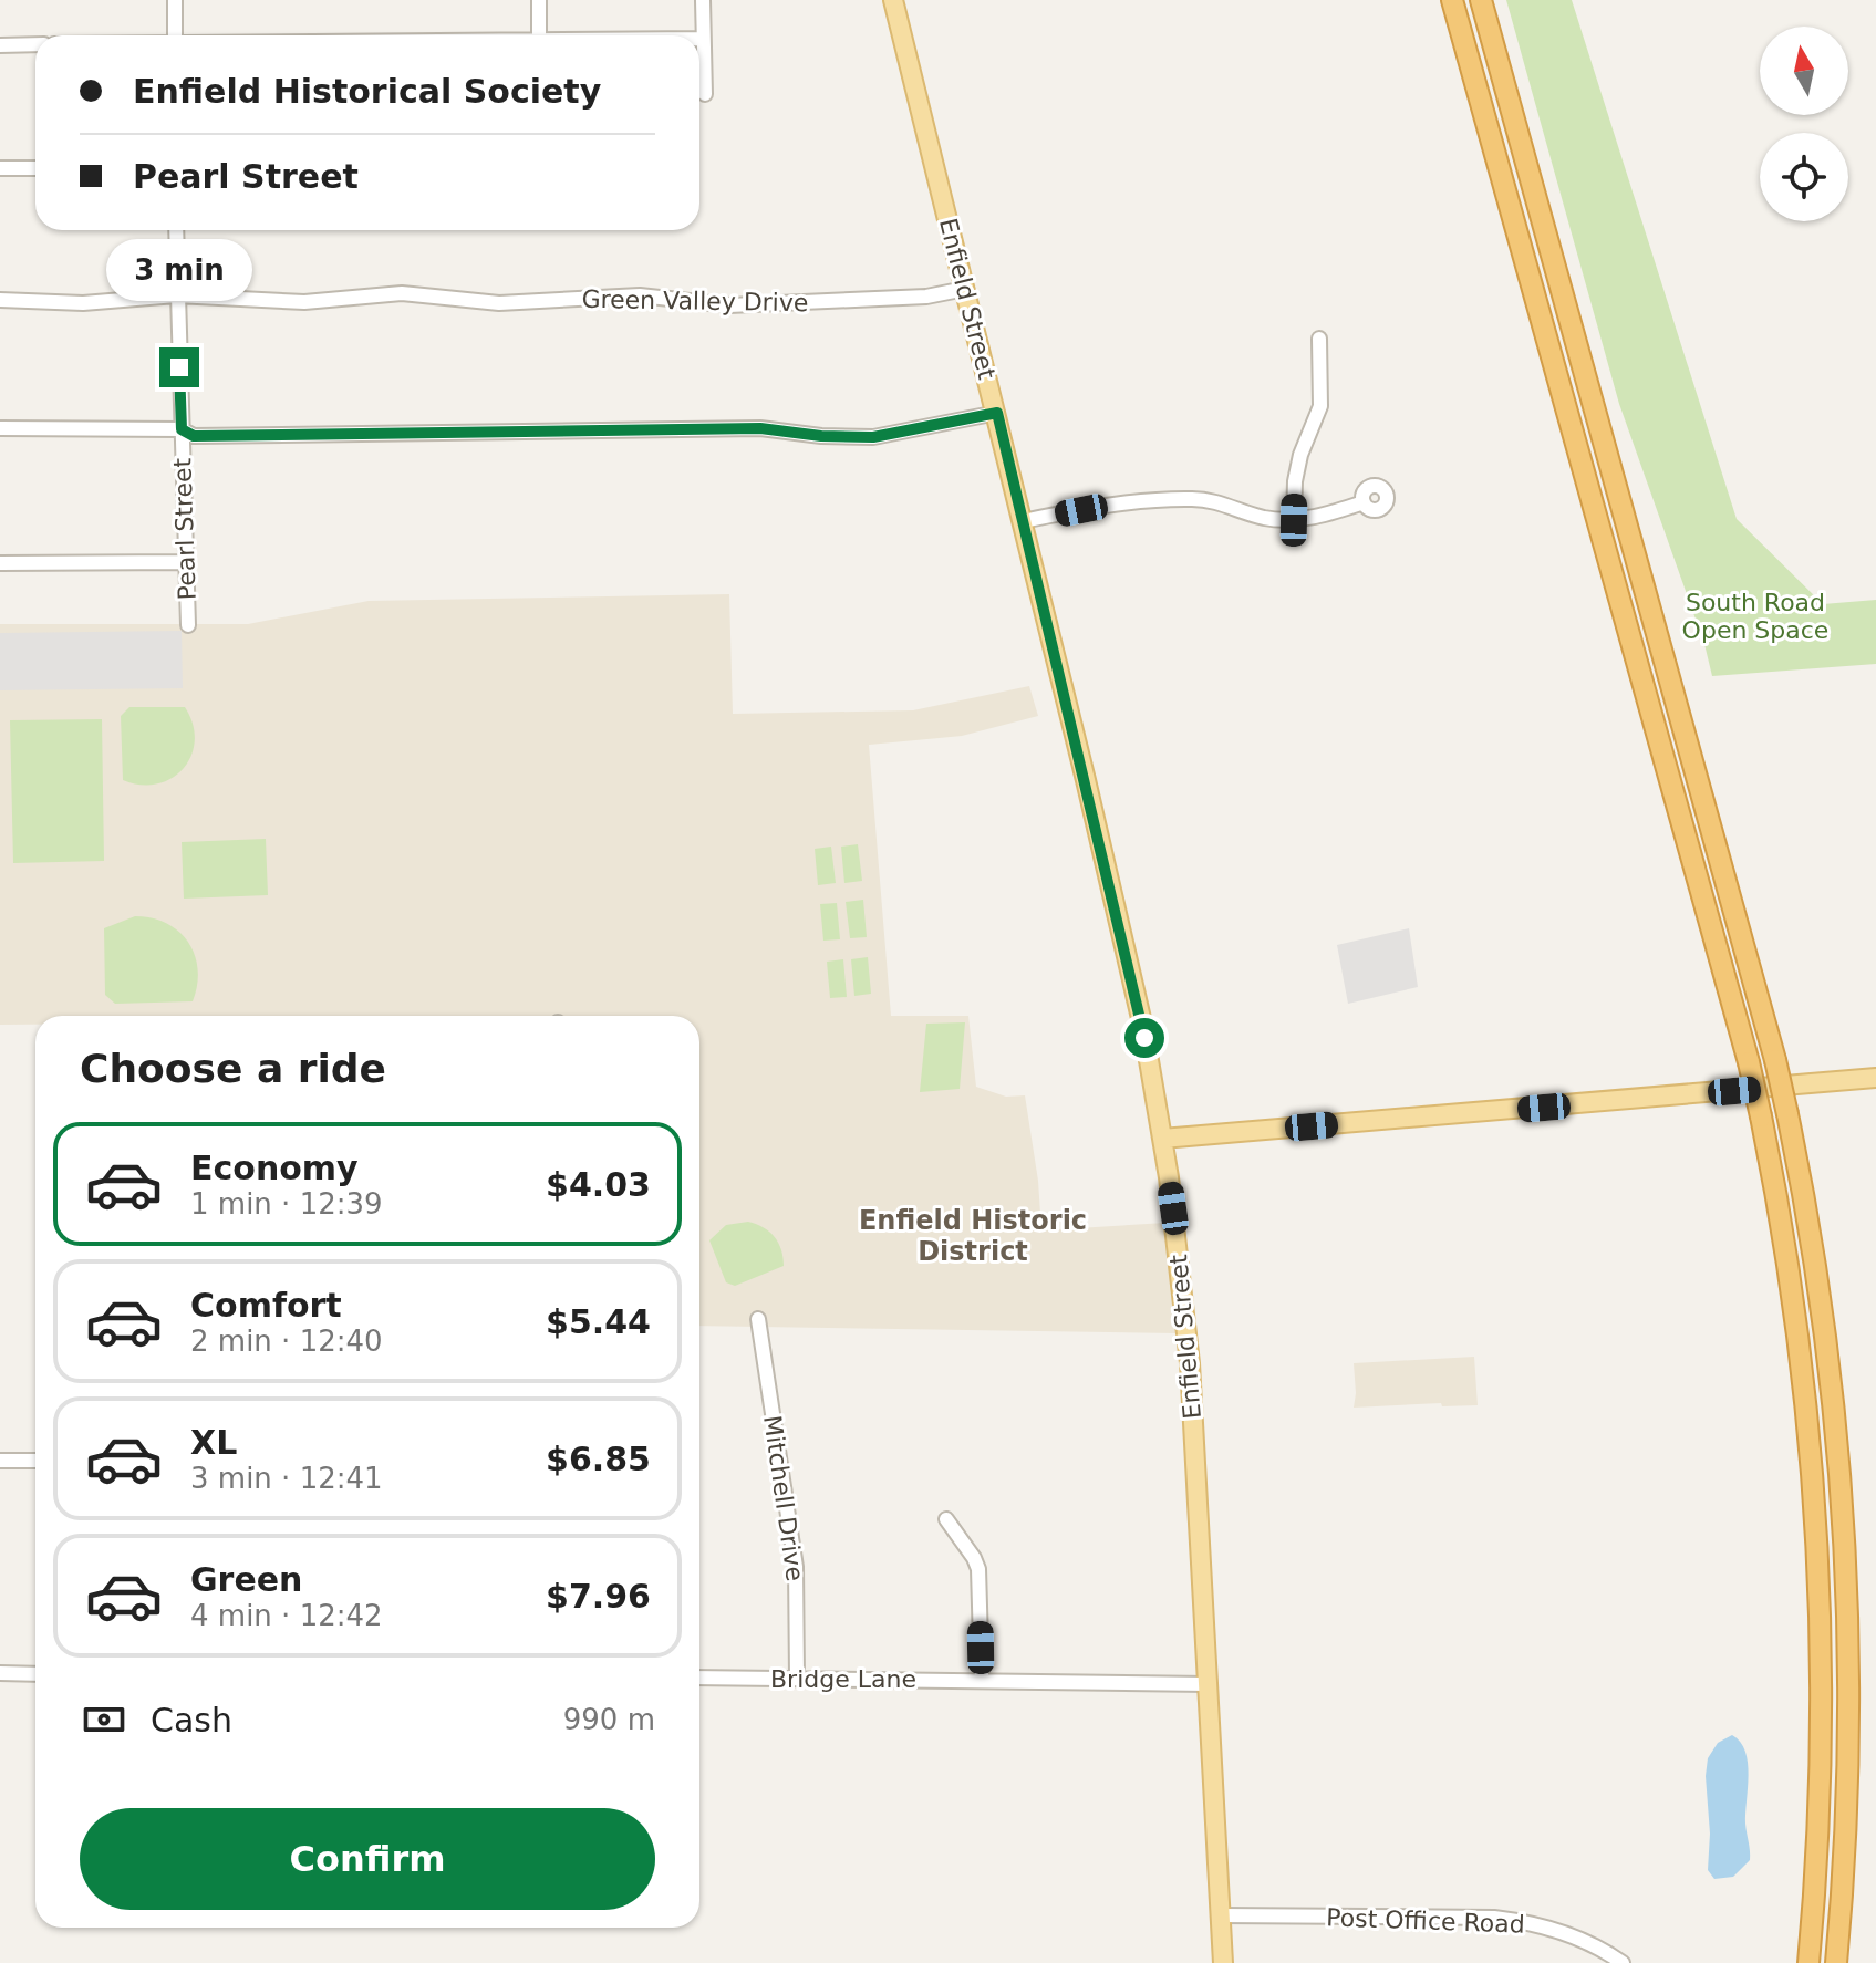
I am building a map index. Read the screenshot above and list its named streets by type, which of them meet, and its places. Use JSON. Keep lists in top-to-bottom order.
{
  "streets": {
    "main road": ["Enfield Street"],
    "street": [
      "Green Valley Drive",
      "Pearl Street",
      "Mitchell Drive",
      "Bridge Lane",
      "Post Office Road"
    ]
  },
  "crossings": [
    ["Enfield Street", "Green Valley Drive"],
    ["Enfield Street", "Bridge Lane"],
    ["Enfield Street", "Post Office Road"],
    ["Green Valley Drive", "Pearl Street"],
    ["Mitchell Drive", "Bridge Lane"]
  ],
  "districts": ["Enfield Historic District"],
  "parks": ["South Road Open Space"],
  "north": "top",
  "page": {
    "banner": ["Enfield Historical Society", "Pearl Street"],
    "bubble": "3 min",
    "heading": "Choose a ride",
    "list": [
      {
        "name": "Economy",
        "note": "1 min · 12:39",
        "value": "$4.03"
      },
      {
        "name": "Comfort",
        "note": "2 min · 12:40",
        "value": "$5.44"
      },
      {
        "name": "XL",
        "note": "3 min · 12:41",
        "value": "$6.85"
      },
      {
        "name": "Green",
        "note": "4 min · 12:42",
        "value": "$7.96"
      }
    ],
    "pay": ["Cash", "990 m"],
    "buttons": "Confirm"
  }
}
